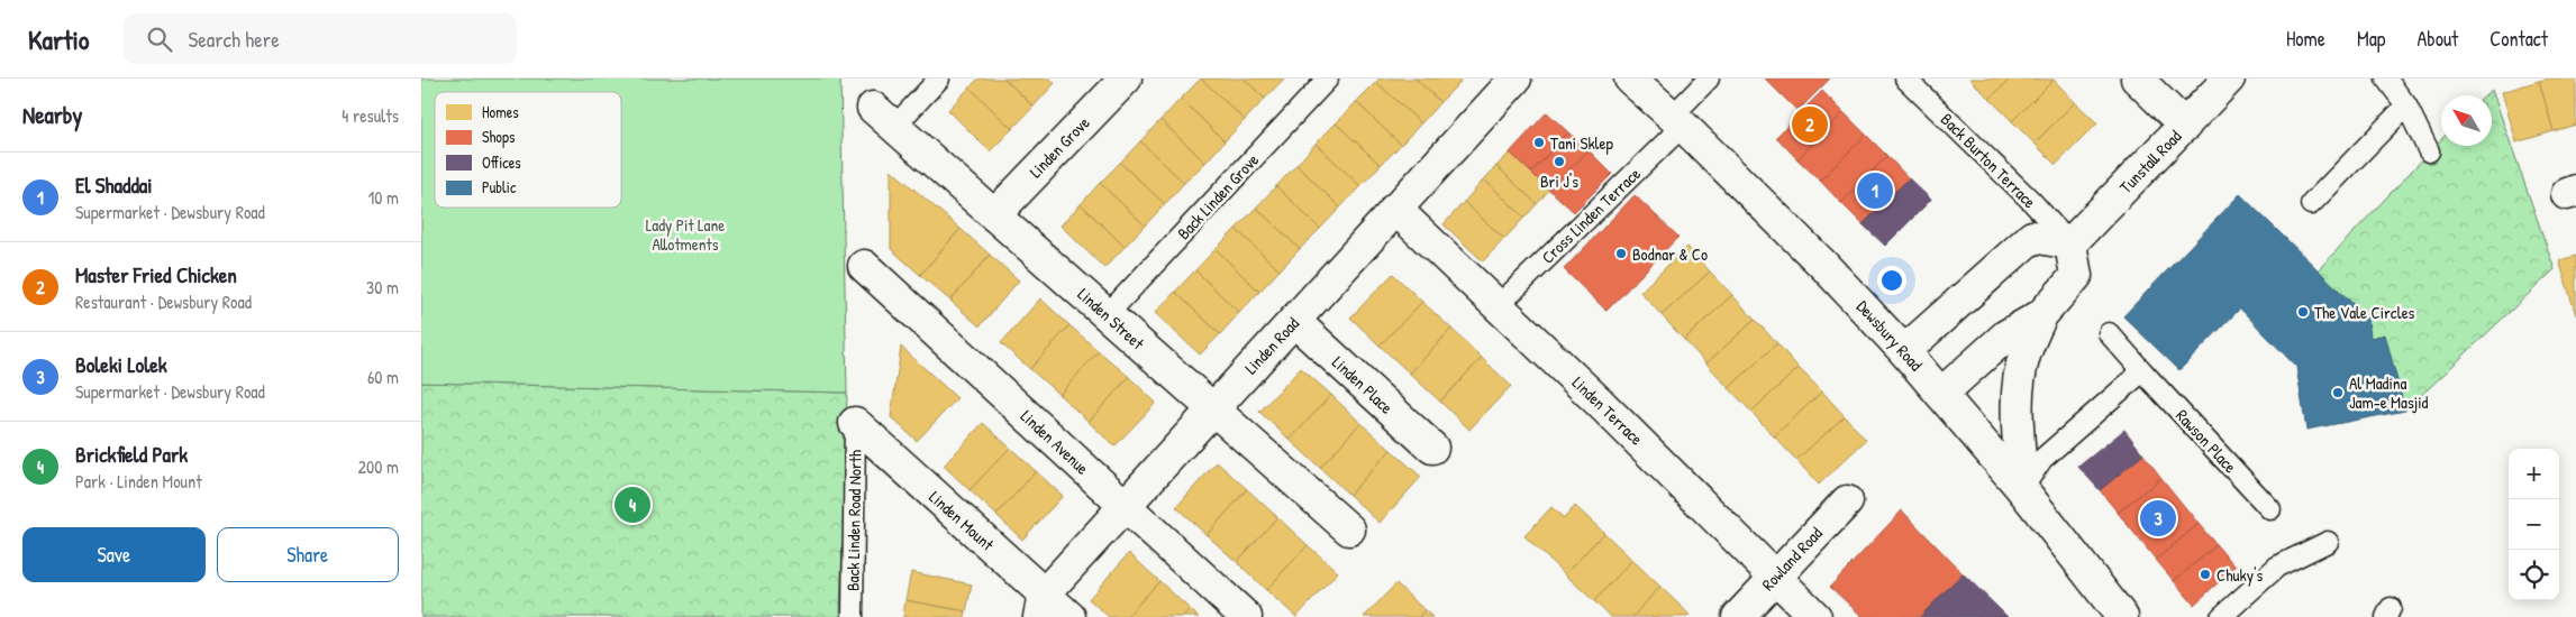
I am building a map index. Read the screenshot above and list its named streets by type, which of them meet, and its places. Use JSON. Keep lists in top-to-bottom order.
{
  "streets": {
    "street": [
      "Linden Grove",
      "Tunstall Road",
      "Linden Street",
      "Dewsbury Road",
      "Linden Road",
      "Linden Place",
      "Linden Terrace",
      "Linden Avenue",
      "Linden Mount",
      "Rowland Road"
    ],
    "lane": [
      "Back Burton Terrace",
      "Back Linden Grove",
      "Cross Linden Terrace",
      "Rawson Place",
      "Back Linden Road North"
    ]
  },
  "crossings": [
    ["Linden Grove", "Linden Street"],
    ["Back Burton Terrace", "Tunstall Road"],
    ["Back Linden Grove", "Linden Street"],
    ["Cross Linden Terrace", "Dewsbury Road"],
    ["Cross Linden Terrace", "Linden Terrace"],
    ["Linden Street", "Linden Road"],
    ["Linden Road", "Linden Place"],
    ["Linden Road", "Linden Terrace"],
    ["Linden Road", "Linden Avenue"],
    ["Linden Road", "Linden Mount"],
    ["Linden Terrace", "Rowland Road"],
    ["Back Linden Road North", "Linden Mount"]
  ],
  "parks": ["Lady Pit Lane Allotments"],
  "places": [
    "Tani Sklep",
    "Bri J's",
    "Bodnar & Co",
    "The Vale Circles",
    "Al Madina Jam-e Masjid",
    "Chuky's"
  ],
  "legend": [
    "Homes",
    "Shops",
    "Offices",
    "Public"
  ],
  "north": "top left",
  "page": {
    "header": "Kartio",
    "search": "Search here",
    "nav": [
      "Home",
      "Map",
      "About",
      "Contact"
    ],
    "heading": ["Nearby", "4 results"],
    "pins": [
      "2",
      "1",
      "4",
      "3"
    ],
    "list": [
      {
        "mark": "1",
        "name": "El Shaddai",
        "note": "Supermarket · Dewsbury Road",
        "value": "10 m"
      },
      {
        "mark": "2",
        "name": "Master Fried Chicken",
        "note": "Restaurant · Dewsbury Road",
        "value": "30 m"
      },
      {
        "mark": "3",
        "name": "Boleki Lolek",
        "note": "Supermarket · Dewsbury Road",
        "value": "60 m"
      },
      {
        "mark": "4",
        "name": "Brickfield Park",
        "note": "Park · Linden Mount",
        "value": "200 m"
      }
    ],
    "map_buttons": ["+", "−"],
    "buttons": ["Save", "Share"]
  }
}
